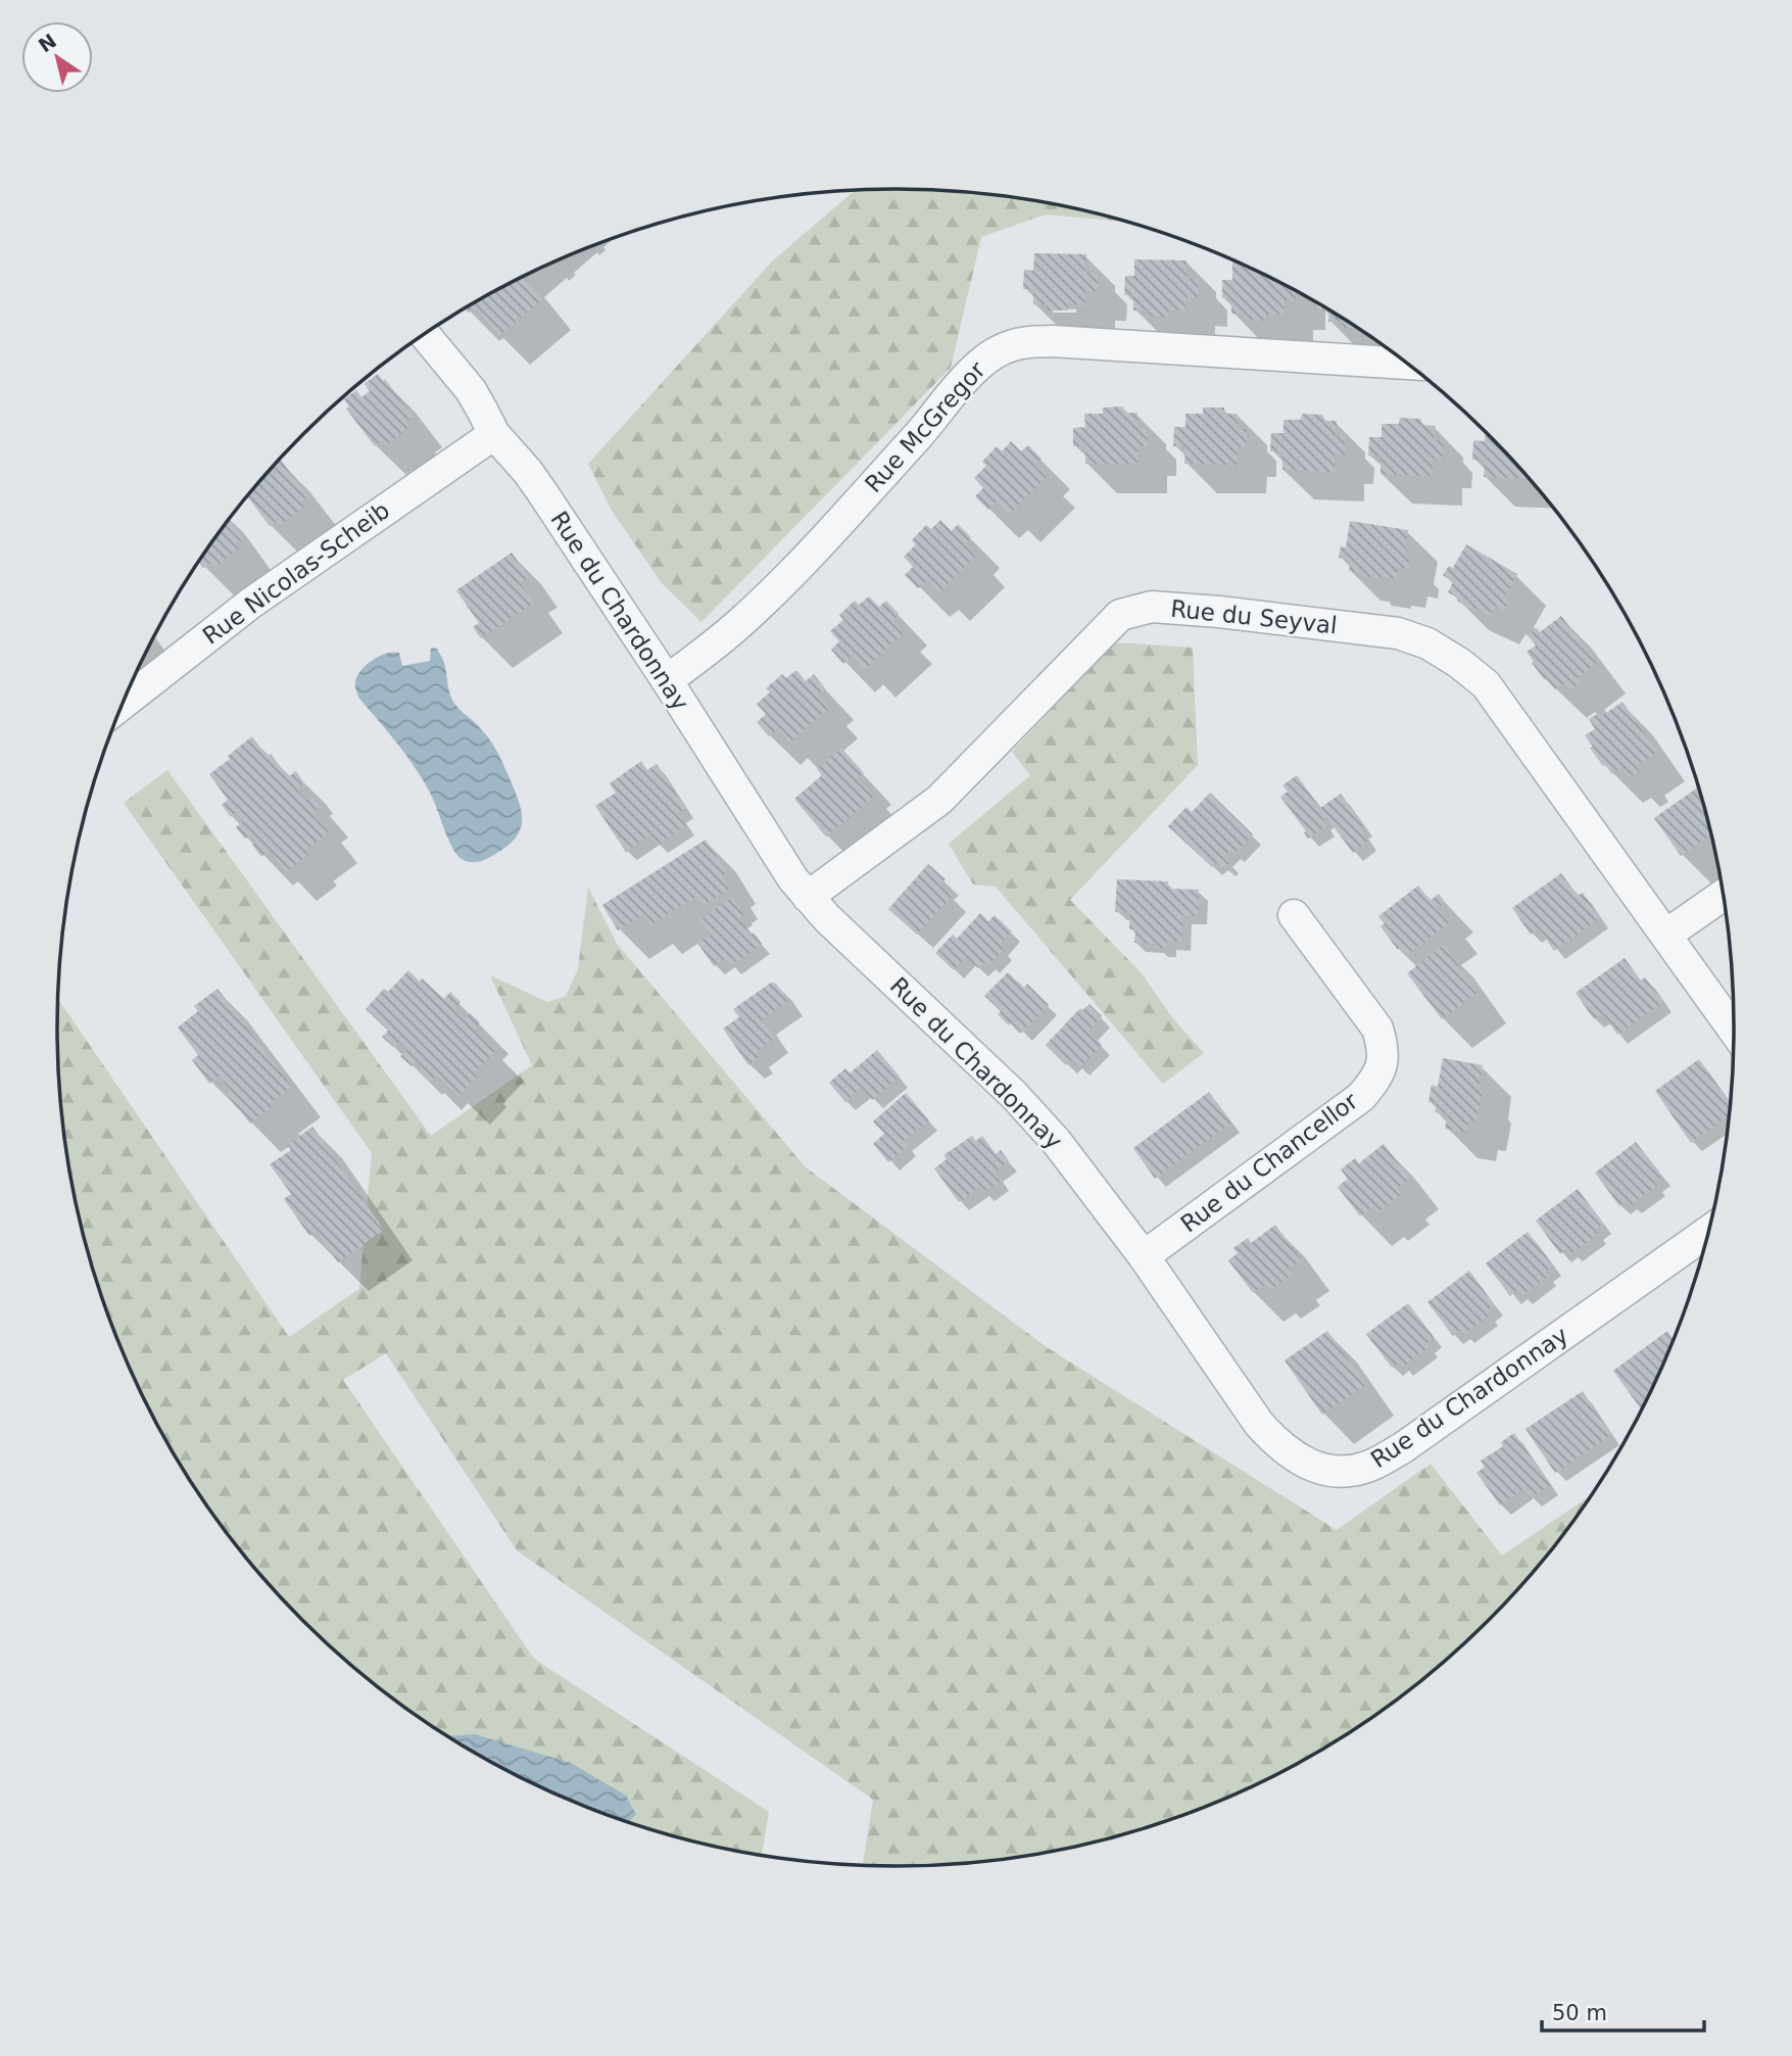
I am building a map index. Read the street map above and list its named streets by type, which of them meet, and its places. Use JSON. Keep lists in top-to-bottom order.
{
  "streets": {
    "street": [
      "Rue McGregor",
      "Rue Nicolas-Scheib",
      "Rue du Chardonnay",
      "Rue du Seyval",
      "Rue du Chancellor"
    ]
  },
  "crossings": [
    ["Rue McGregor", "Rue du Chardonnay"],
    ["Rue Nicolas-Scheib", "Rue du Chardonnay"],
    ["Rue du Chardonnay", "Rue du Seyval"],
    ["Rue du Chardonnay", "Rue du Chancellor"]
  ],
  "scale_bar": "50 m",
  "north": "top left"
}
